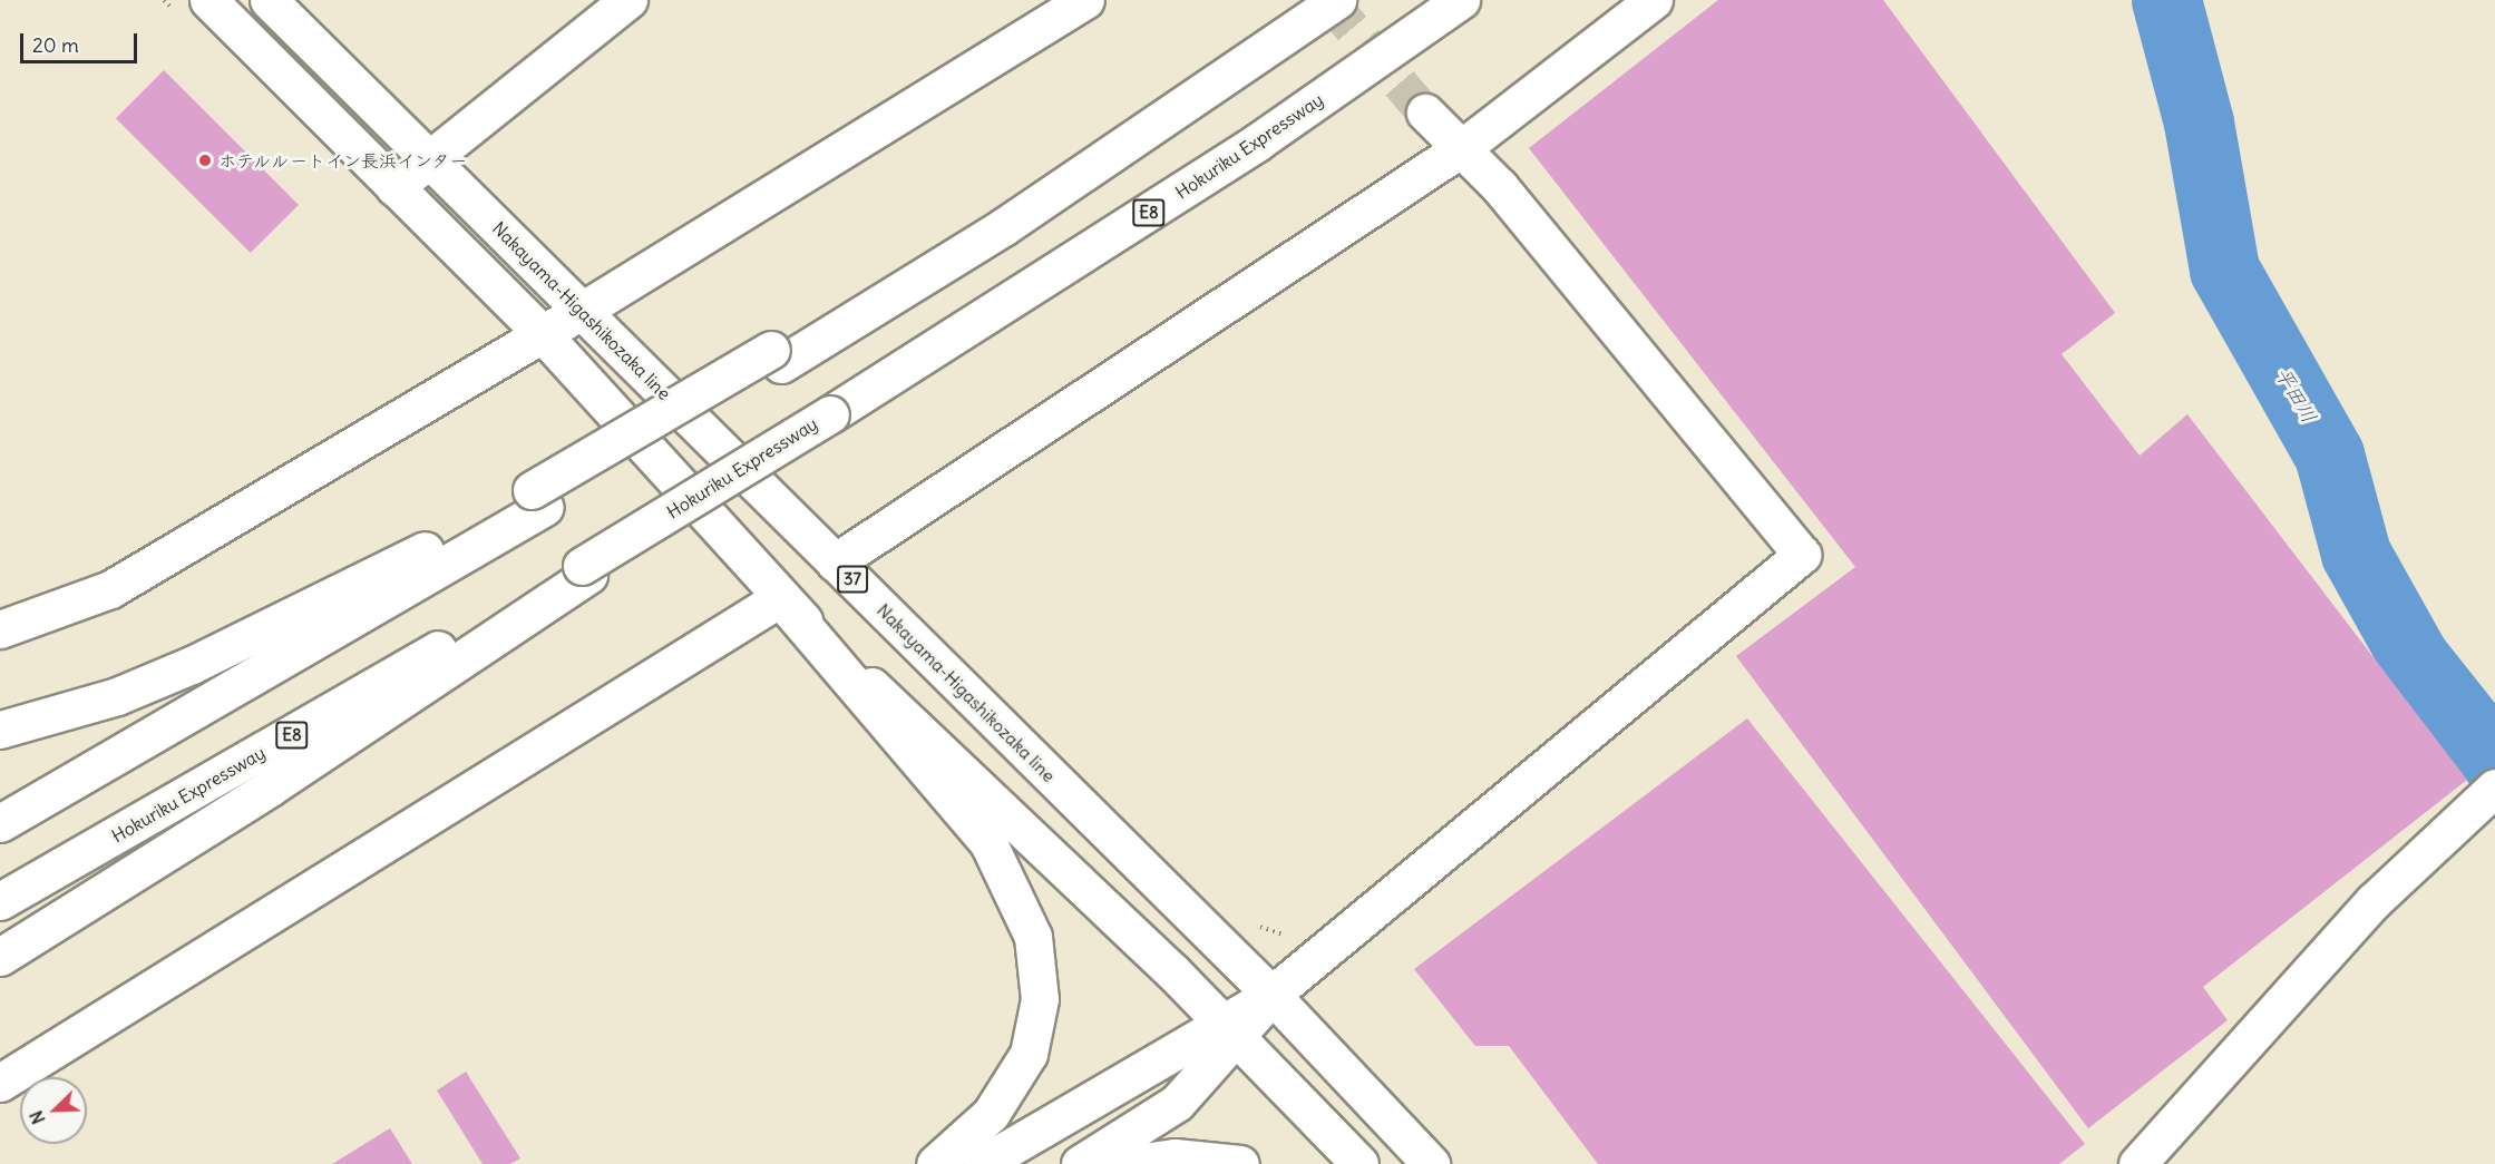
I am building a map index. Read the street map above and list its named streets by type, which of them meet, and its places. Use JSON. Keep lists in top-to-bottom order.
{
  "streets": {
    "main road": [
      "Hokuriku Expressway",
      "E8",
      "Nakayama-Higashikozaka line",
      "37"
    ]
  },
  "water": ["平田川"],
  "places": ["ホテルルートイン長浜インター"],
  "scale_bar": "20 m",
  "north": "bottom left"
}
